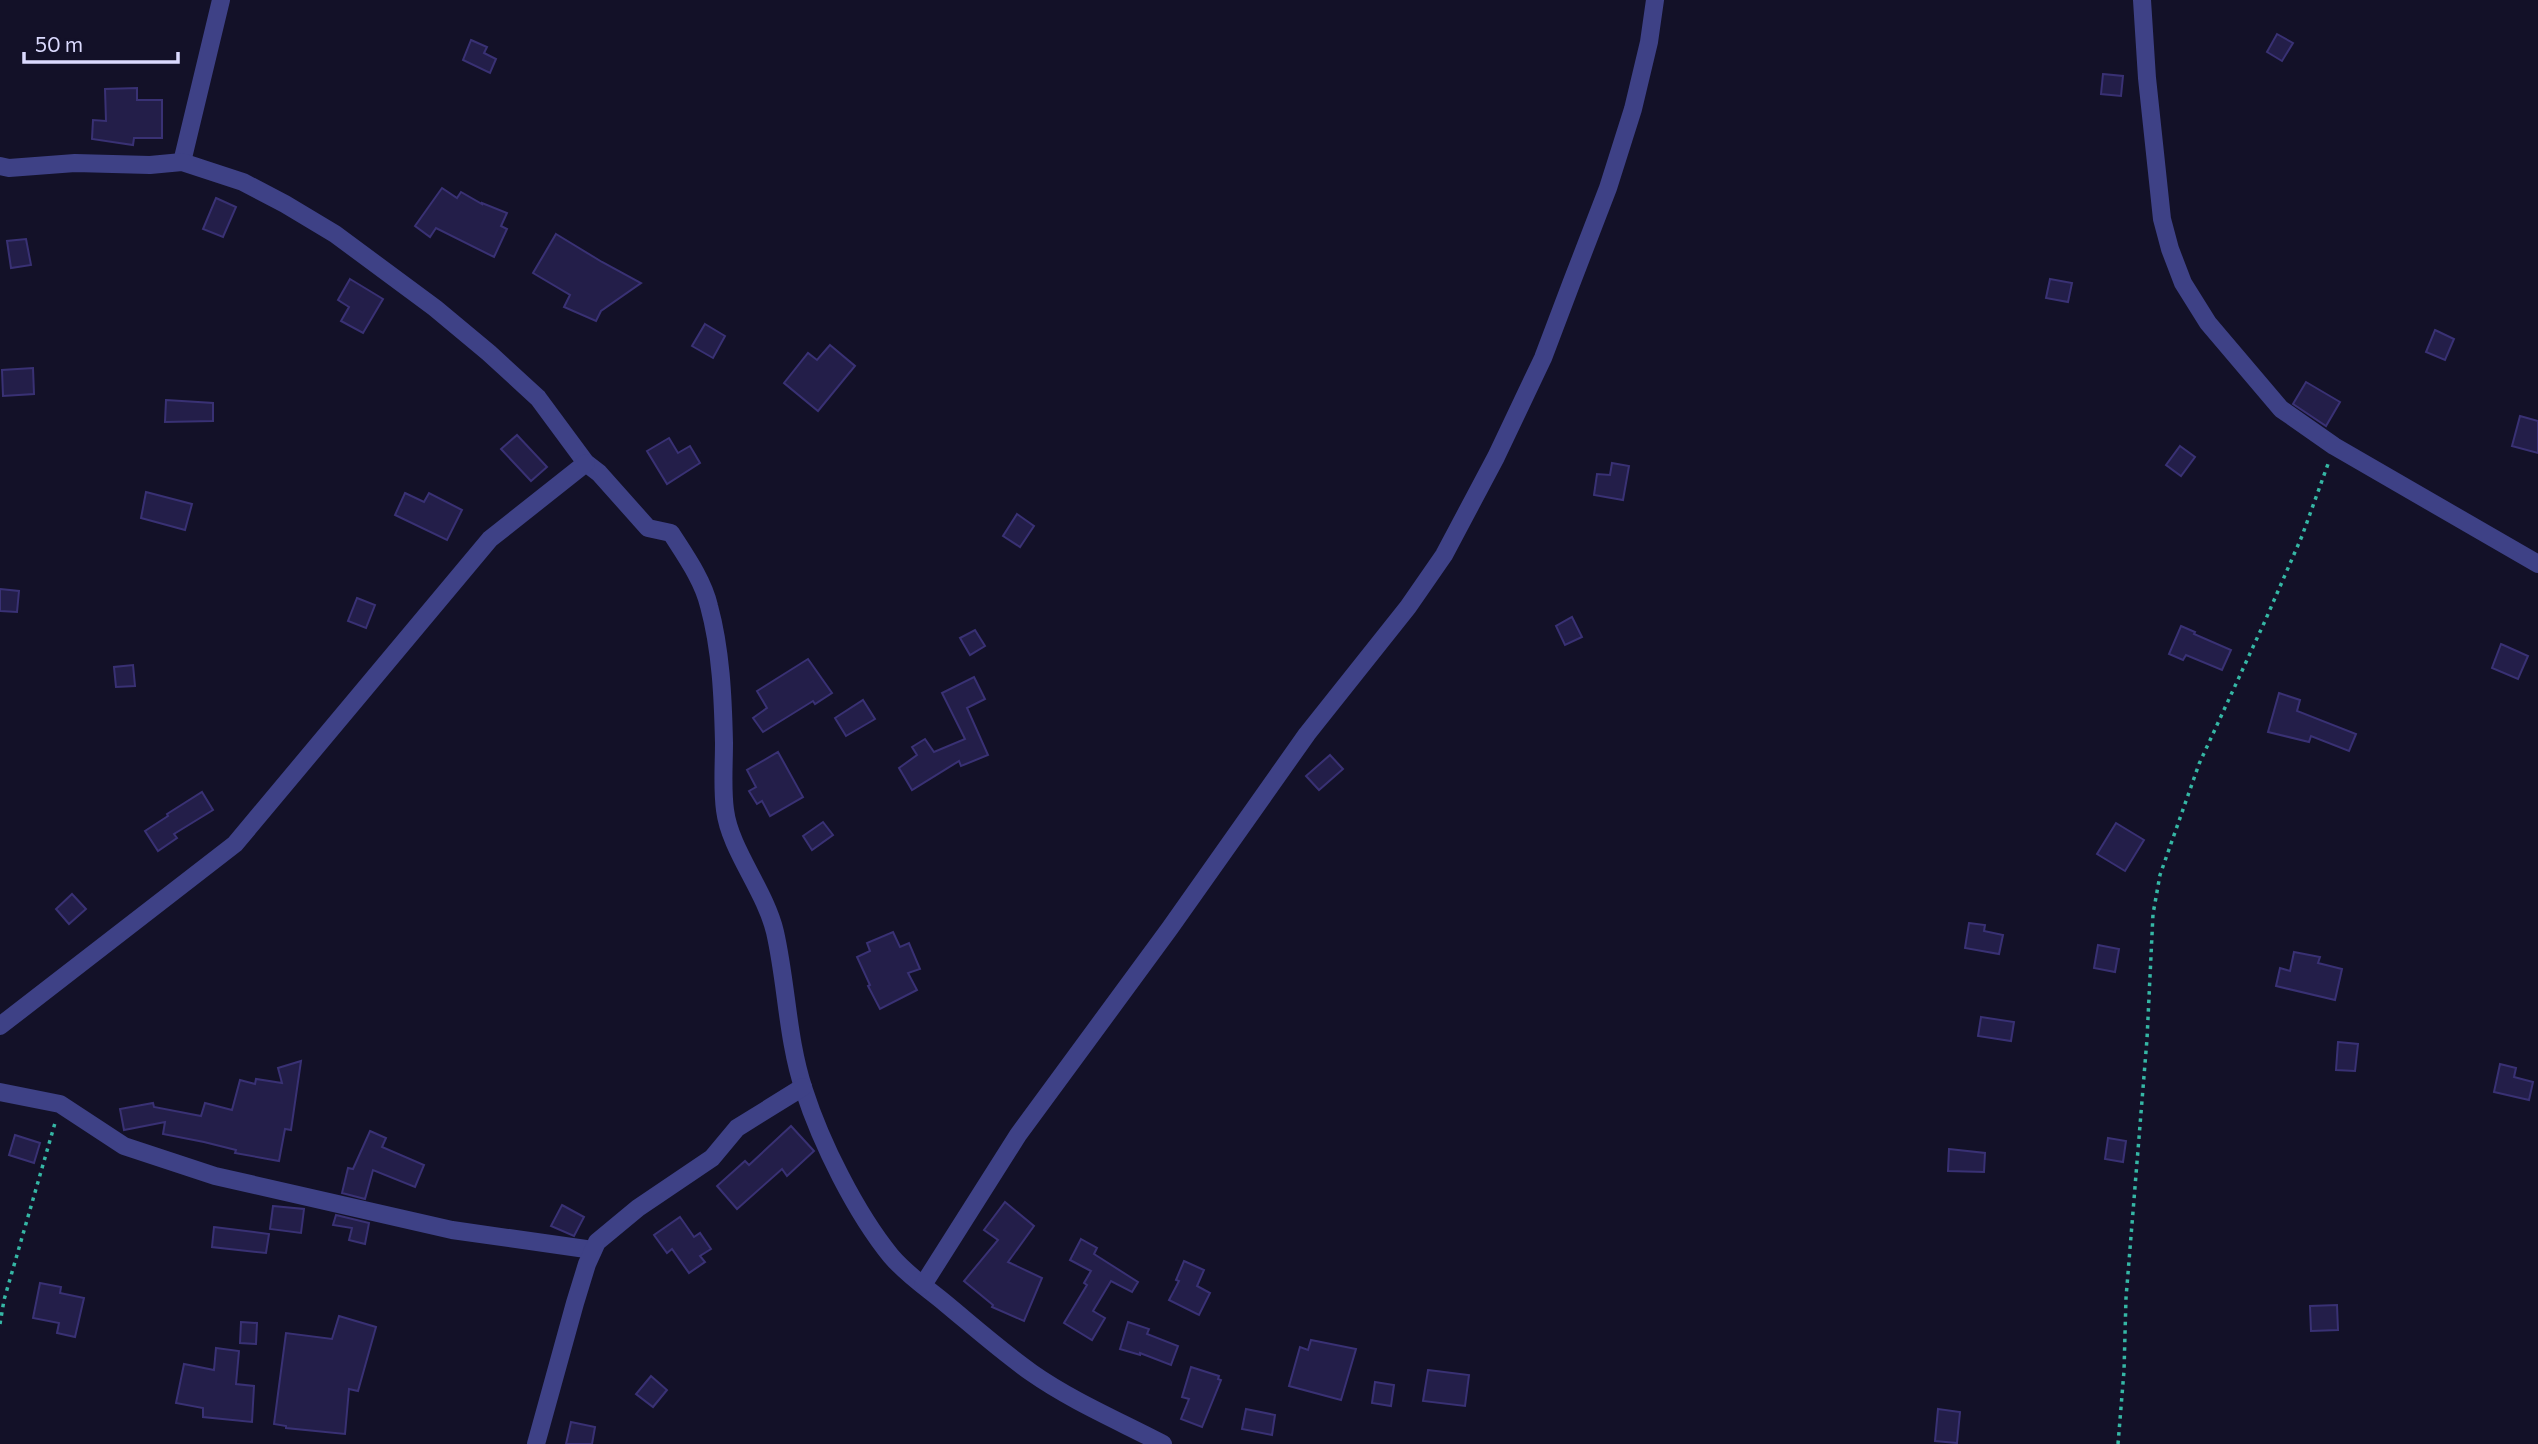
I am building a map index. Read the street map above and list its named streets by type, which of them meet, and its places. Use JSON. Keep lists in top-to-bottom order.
{
  "scale_bar": "50 m"
}
